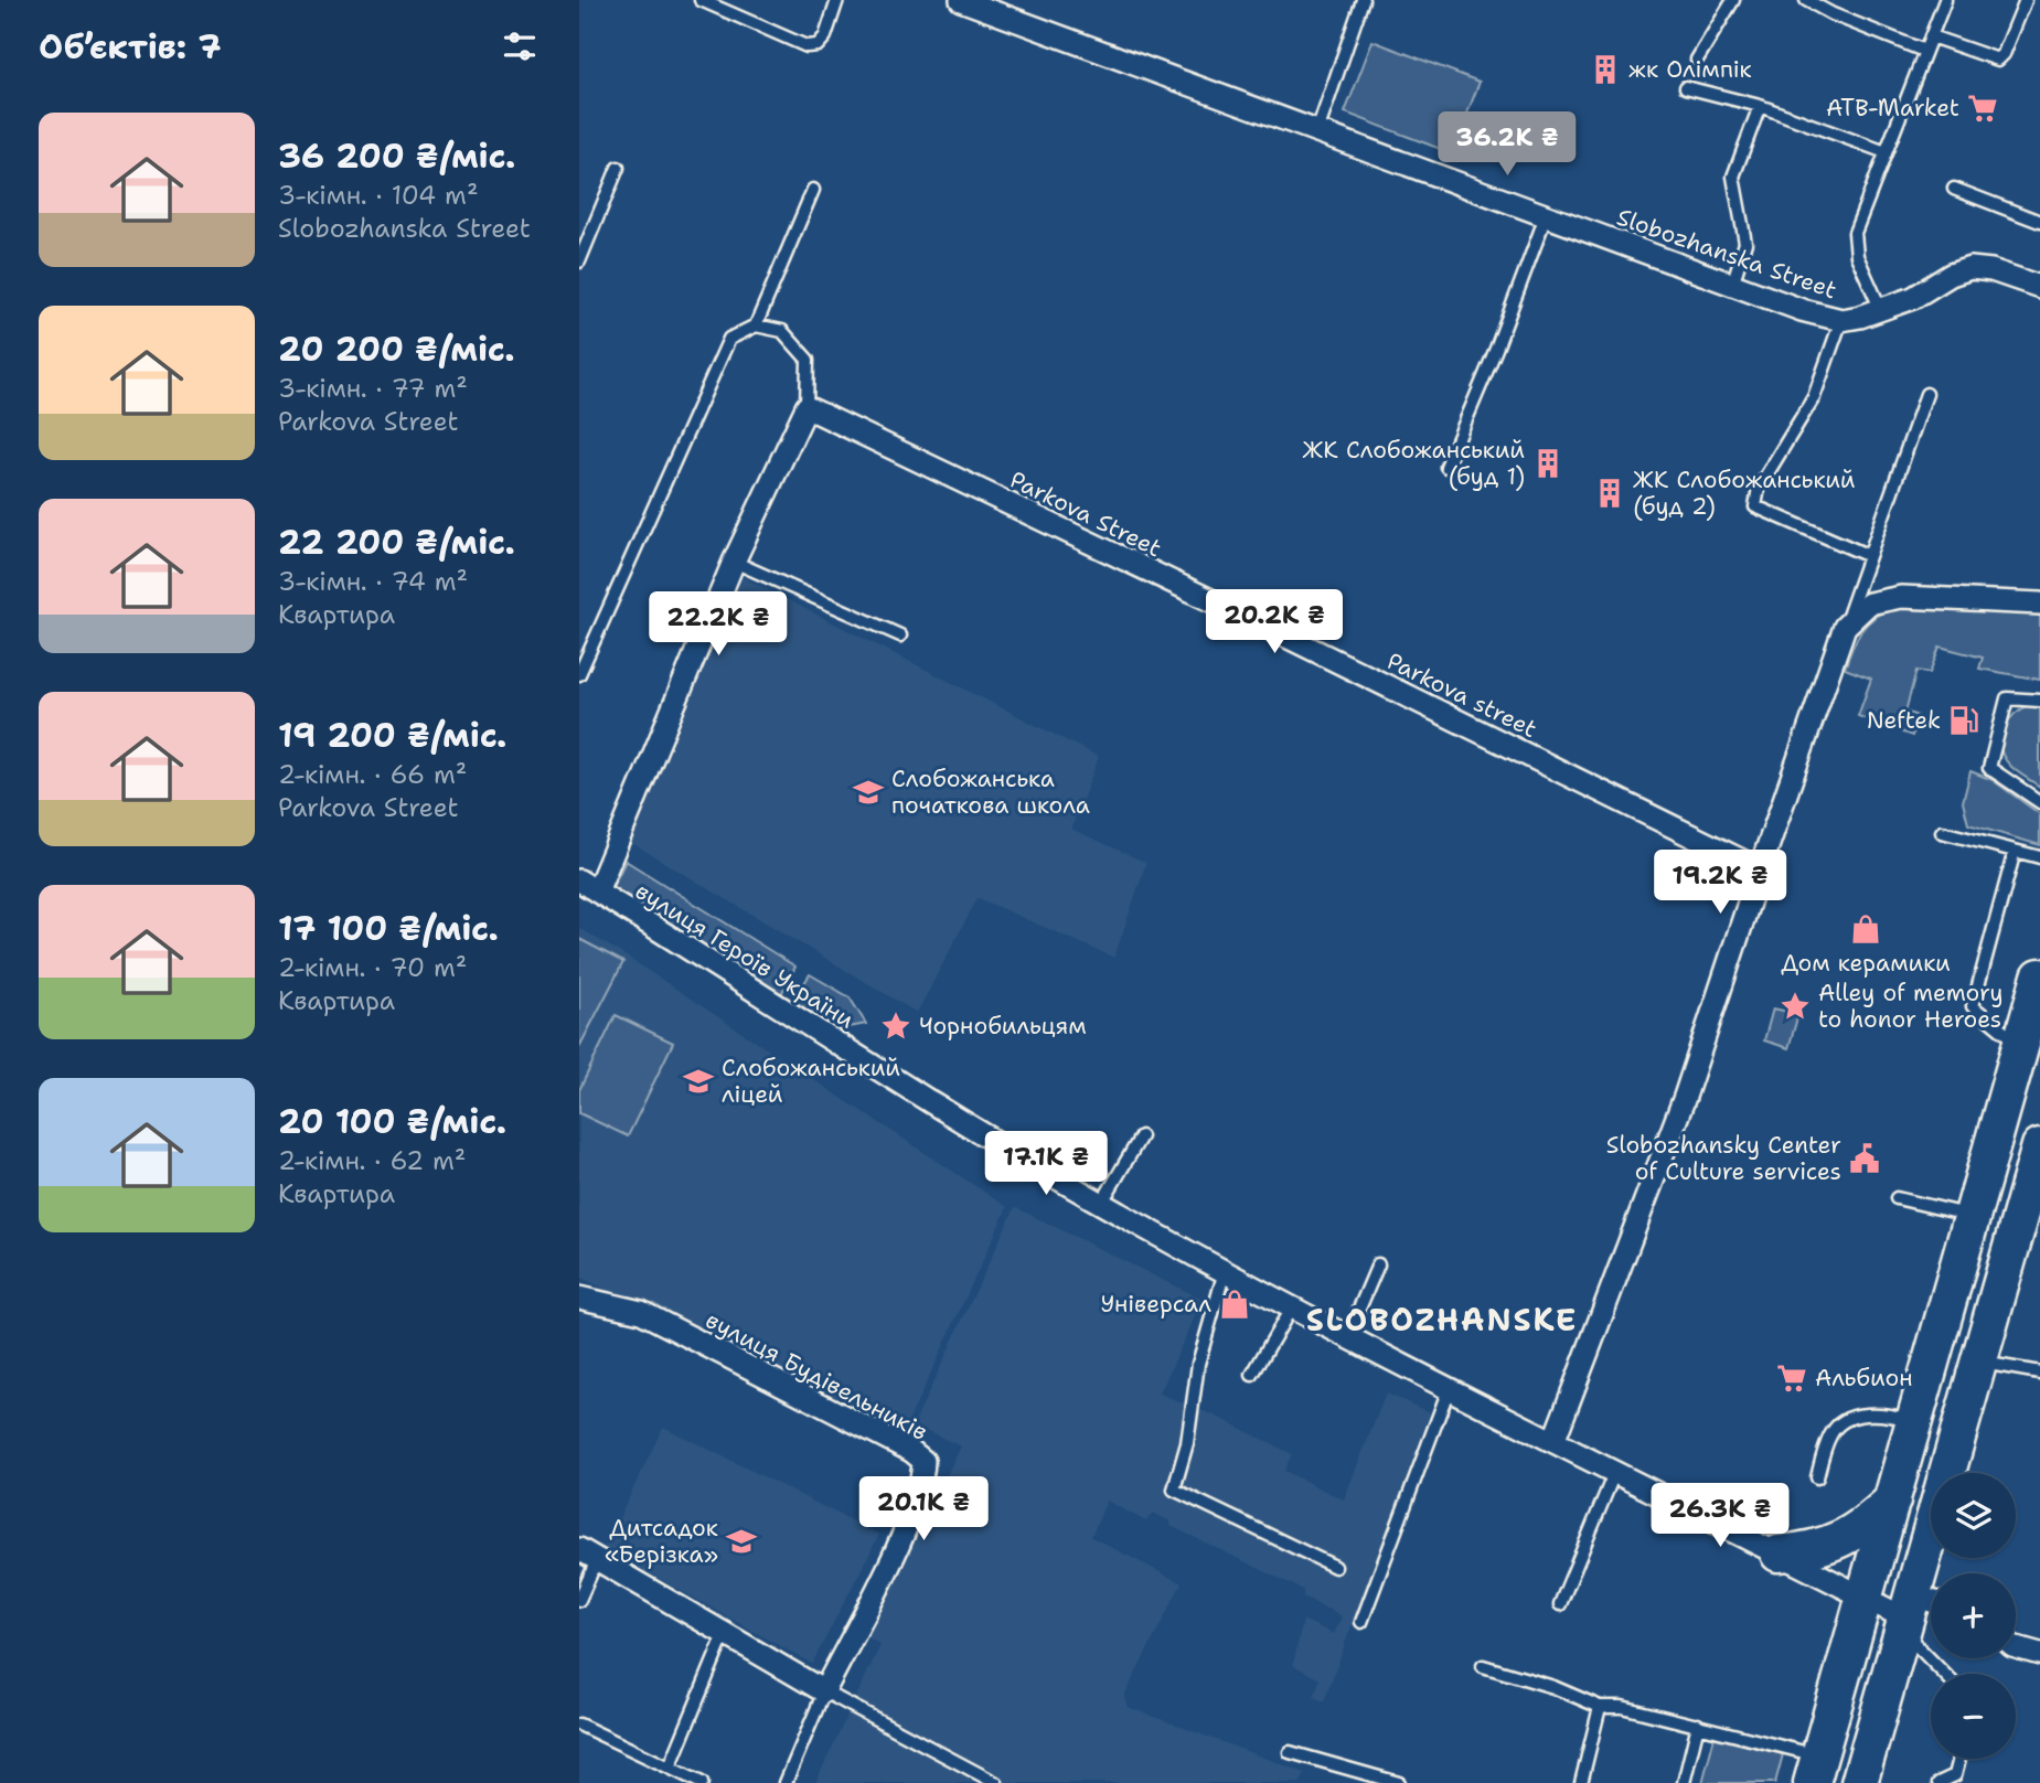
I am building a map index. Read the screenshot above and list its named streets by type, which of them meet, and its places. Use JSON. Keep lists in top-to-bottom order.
{
  "streets": {
    "street": [
      "Slobozhanska Street",
      "Parkova street",
      "вулиця Героїв України",
      "вулиця Будівельників"
    ]
  },
  "districts": ["SLOBOZHANSKE"],
  "places": {
    "building": ["жк Олімпік", "ЖК Слобожанський (буд 1)", "ЖК Слобожанський (буд 2)"],
    "supermarket": ["ATB-Market", "Альбион"],
    "fuel station": ["Neftek"],
    "school or university": ["Cлобожанська початкова школа", "Слобожанський ліцей", "Дитсадок «Берізка»"],
    "shop": ["Дом керамики", "Універсал"],
    "place": ["Alley of memory to honor Heroes", "Чорнобильцям"],
    "public building": ["Slobozhansky Center of Culture services"]
  },
  "page": {
    "heading": "Об’єктів: 7",
    "list": [
      {
        "name": "36 200 ₴/міс.",
        "note": "3-кімн. · 104 m² · Slobozhanska Street"
      },
      {
        "name": "20 200 ₴/міс.",
        "note": "3-кімн. · 77 m² · Parkova Street"
      },
      {
        "name": "22 200 ₴/міс.",
        "note": "3-кімн. · 74 m² · Квартира"
      },
      {
        "name": "19 200 ₴/міс.",
        "note": "2-кімн. · 66 m² · Parkova Street"
      },
      {
        "name": "17 100 ₴/міс.",
        "note": "2-кімн. · 70 m² · Квартира"
      },
      {
        "name": "20 100 ₴/міс.",
        "note": "2-кімн. · 62 m² · Квартира"
      }
    ],
    "price": [
      "36.2K ₴",
      "20.2K ₴",
      "22.2K ₴",
      "19.2K ₴",
      "17.1K ₴",
      "20.1K ₴",
      "26.3K ₴"
    ],
    "map_buttons": ["+", "−"]
  }
}
